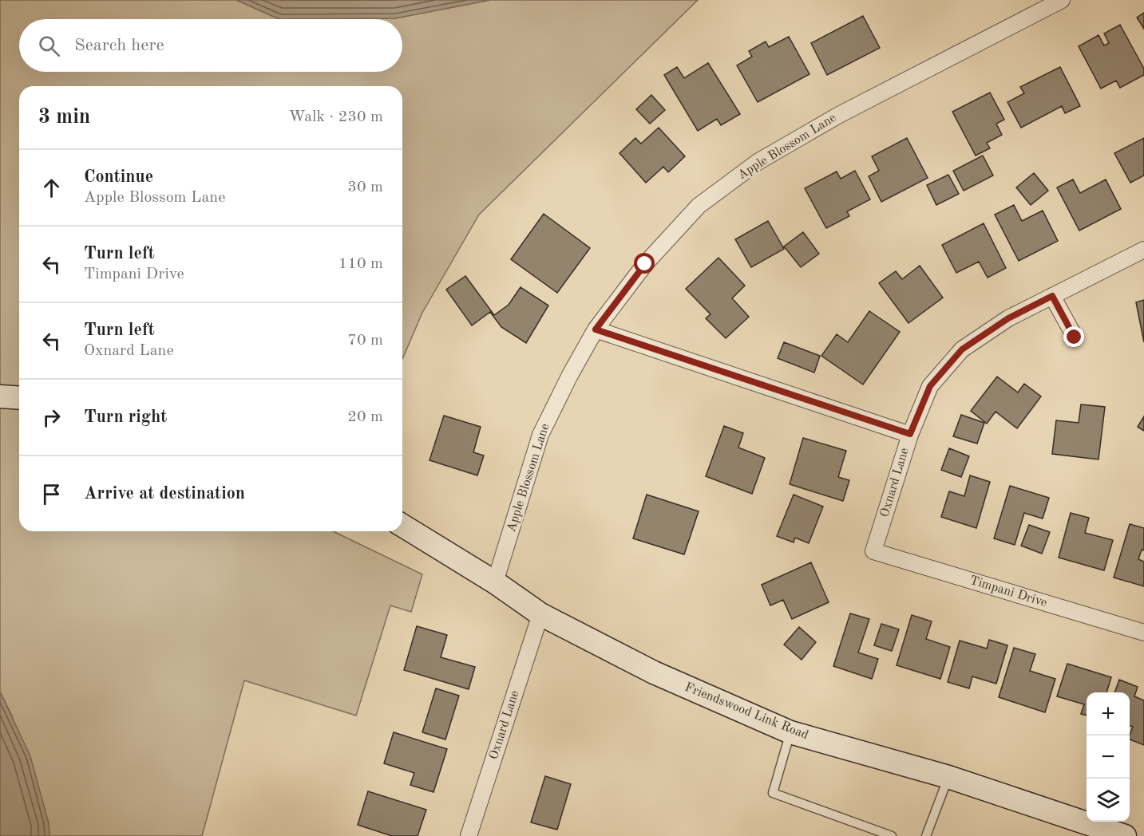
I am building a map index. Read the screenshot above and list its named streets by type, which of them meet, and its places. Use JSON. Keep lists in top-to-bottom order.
{
  "streets": {
    "main road": ["Friendswood Link Road"],
    "street": ["Apple Blossom Lane", "Oxnard Lane", "Timpani Drive"]
  },
  "crossings": [
    ["Apple Blossom Lane", "Friendswood Link Road"],
    ["Oxnard Lane", "Timpani Drive"],
    ["Oxnard Lane", "Friendswood Link Road"]
  ],
  "page": {
    "search": "Search here",
    "heading": ["3 min", "Walk · 230 m"],
    "list": [
      ["Continue", "Apple Blossom Lane", "30 m"],
      ["Turn left", "Timpani Drive", "110 m"],
      ["Turn left", "Oxnard Lane", "70 m"],
      ["Turn right", "20 m"],
      "Arrive at destination"
    ],
    "map_buttons": ["+", "−"]
  }
}
